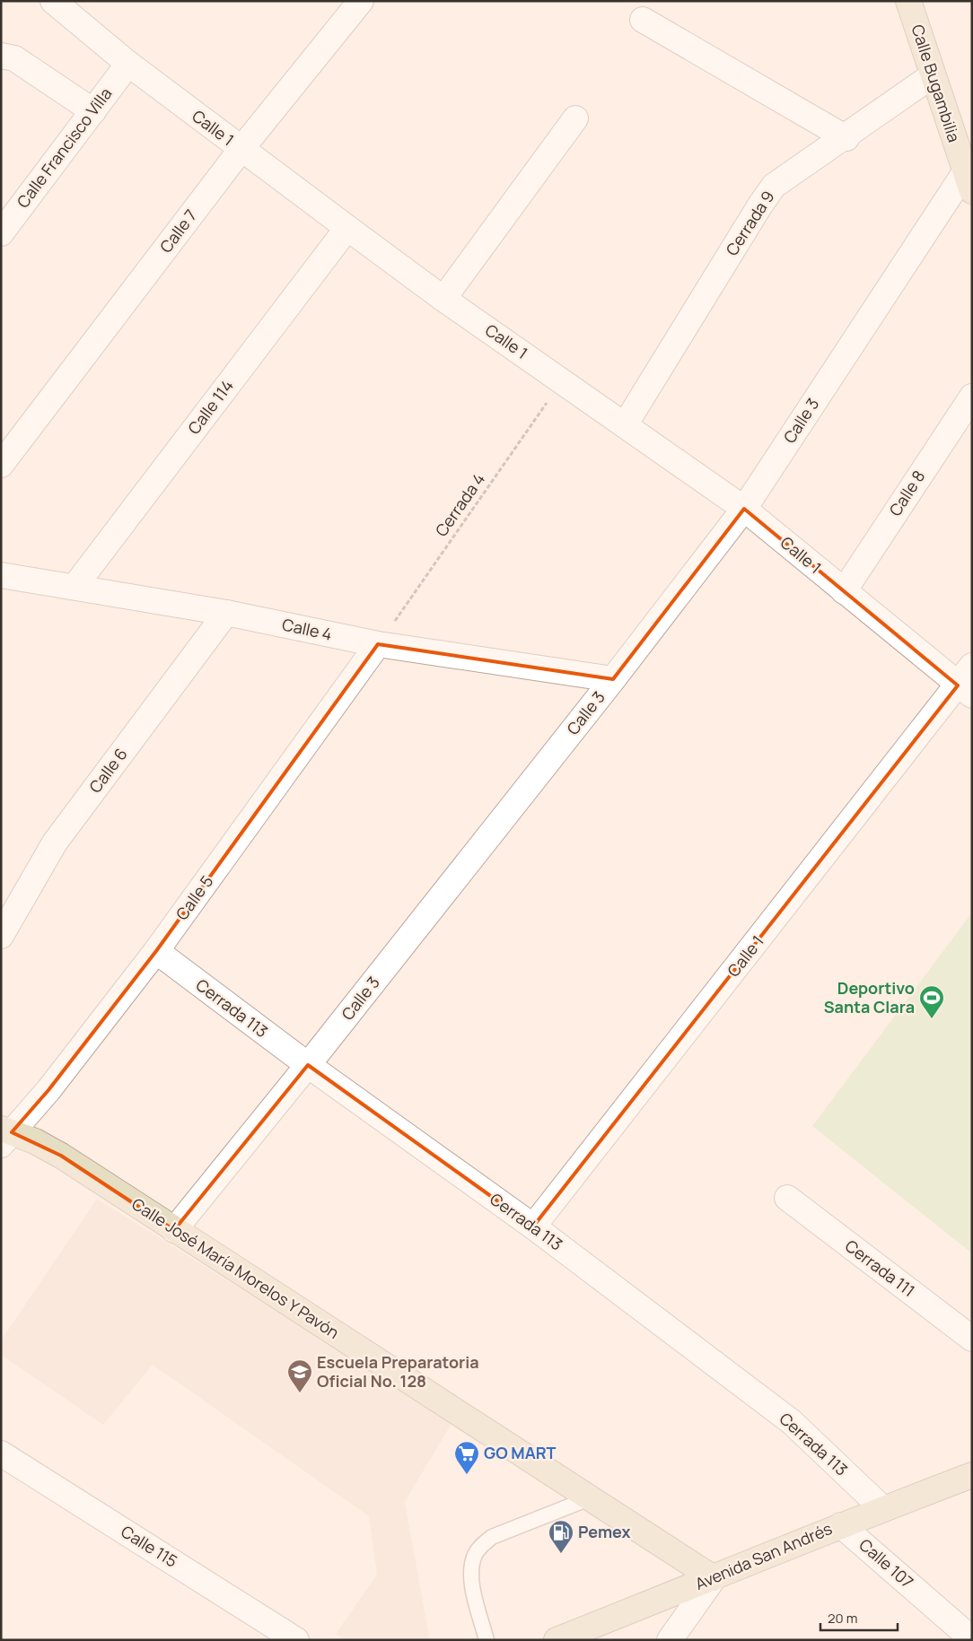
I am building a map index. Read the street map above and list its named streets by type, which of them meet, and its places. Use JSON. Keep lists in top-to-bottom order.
{
  "streets": {
    "street": [
      "Calle Bugambilia",
      "Calle 1",
      "Calle Francisco Villa",
      "Cerrada 9",
      "Calle 7",
      "Calle 114",
      "Calle 3",
      "Calle 8",
      "Calle 4",
      "Calle 6",
      "Calle 5",
      "Cerrada 113",
      "Calle José María Morelos Y Pavón",
      "Cerrada 111",
      "Calle 115",
      "Avenida San Andrés",
      "Calle 107"
    ],
    "path": ["Cerrada 4"]
  },
  "crossings": [
    ["Calle Bugambilia", "Cerrada 9"],
    ["Calle Bugambilia", "Calle 3"],
    ["Calle 1", "Calle Francisco Villa"],
    ["Calle 1", "Cerrada 9"],
    ["Calle 1", "Calle 7"],
    ["Calle 1", "Calle 114"],
    ["Calle 1", "Calle 3"],
    ["Calle 1", "Calle 8"],
    ["Calle 1", "Cerrada 4"],
    ["Calle 1", "Cerrada 113"],
    ["Calle 114", "Calle 4"],
    ["Calle 3", "Calle 4"],
    ["Calle 3", "Cerrada 113"],
    ["Calle 3", "Calle José María Morelos Y Pavón"],
    ["Cerrada 4", "Calle 4"],
    ["Cerrada 4", "Calle 5"],
    ["Calle 4", "Calle 6"],
    ["Calle 4", "Calle 5"],
    ["Calle 5", "Cerrada 113"],
    ["Calle 5", "Calle José María Morelos Y Pavón"],
    ["Cerrada 113", "Avenida San Andrés"],
    ["Calle José María Morelos Y Pavón", "Avenida San Andrés"],
    ["Avenida San Andrés", "Calle 107"]
  ],
  "places": {
    "sports": ["Deportivo Santa Clara"],
    "school or university": ["Escuela Preparatoria Oficial No. 128"],
    "supermarket": ["GO MART"],
    "fuel station": ["Pemex"]
  },
  "scale_bar": "20 m"
}
